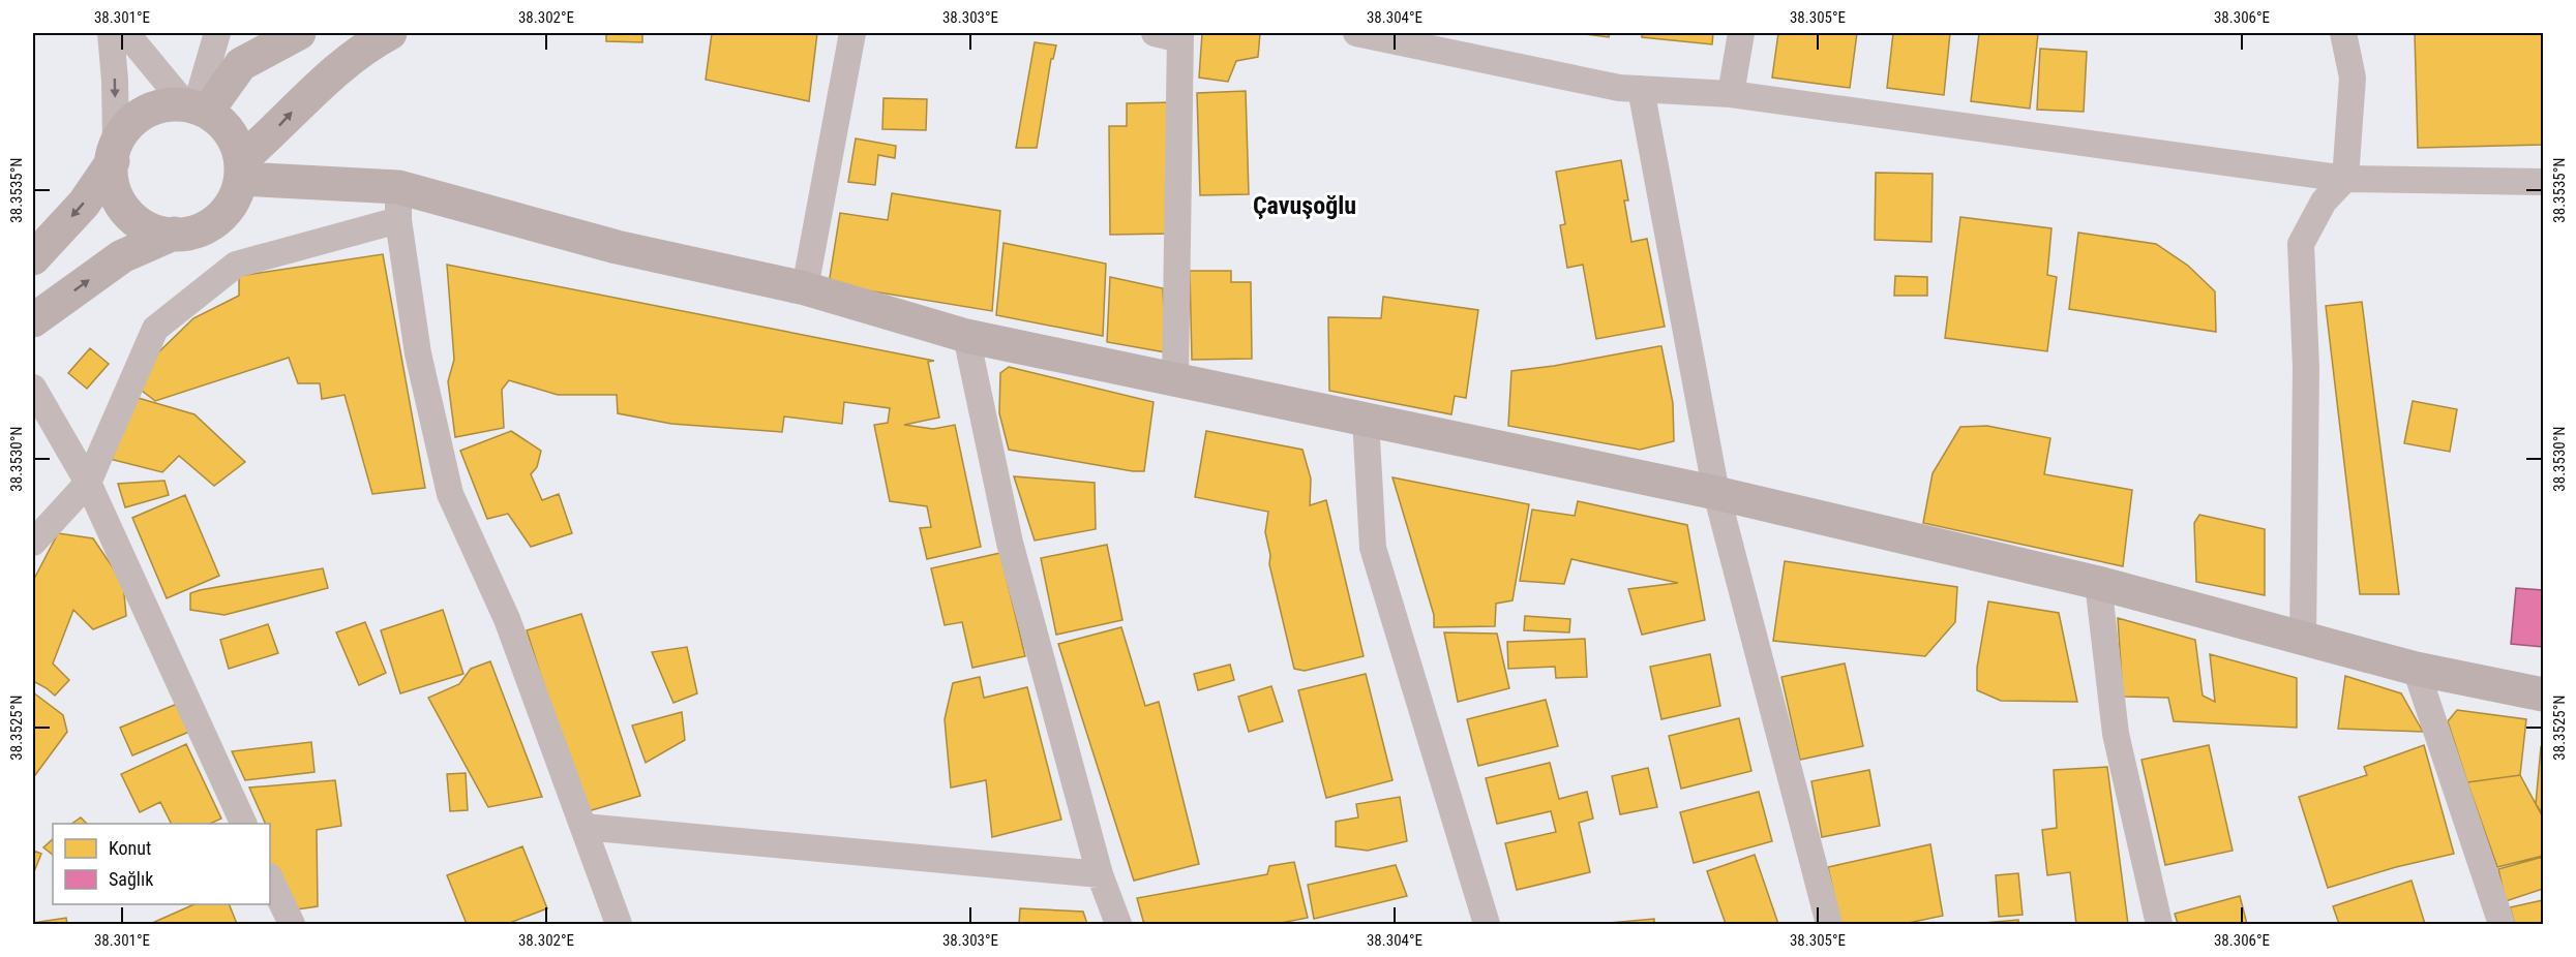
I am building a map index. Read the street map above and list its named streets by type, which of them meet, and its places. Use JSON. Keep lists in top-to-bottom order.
{
  "districts": ["Çavuşoğlu"],
  "legend": ["Konut", "Sağlık"],
  "coordinates": [
    "38.301°E",
    "38.302°E",
    "38.303°E",
    "38.304°E",
    "38.305°E",
    "38.306°E",
    "38.3535°N",
    "38.3530°N",
    "38.3525°N"
  ]
}
